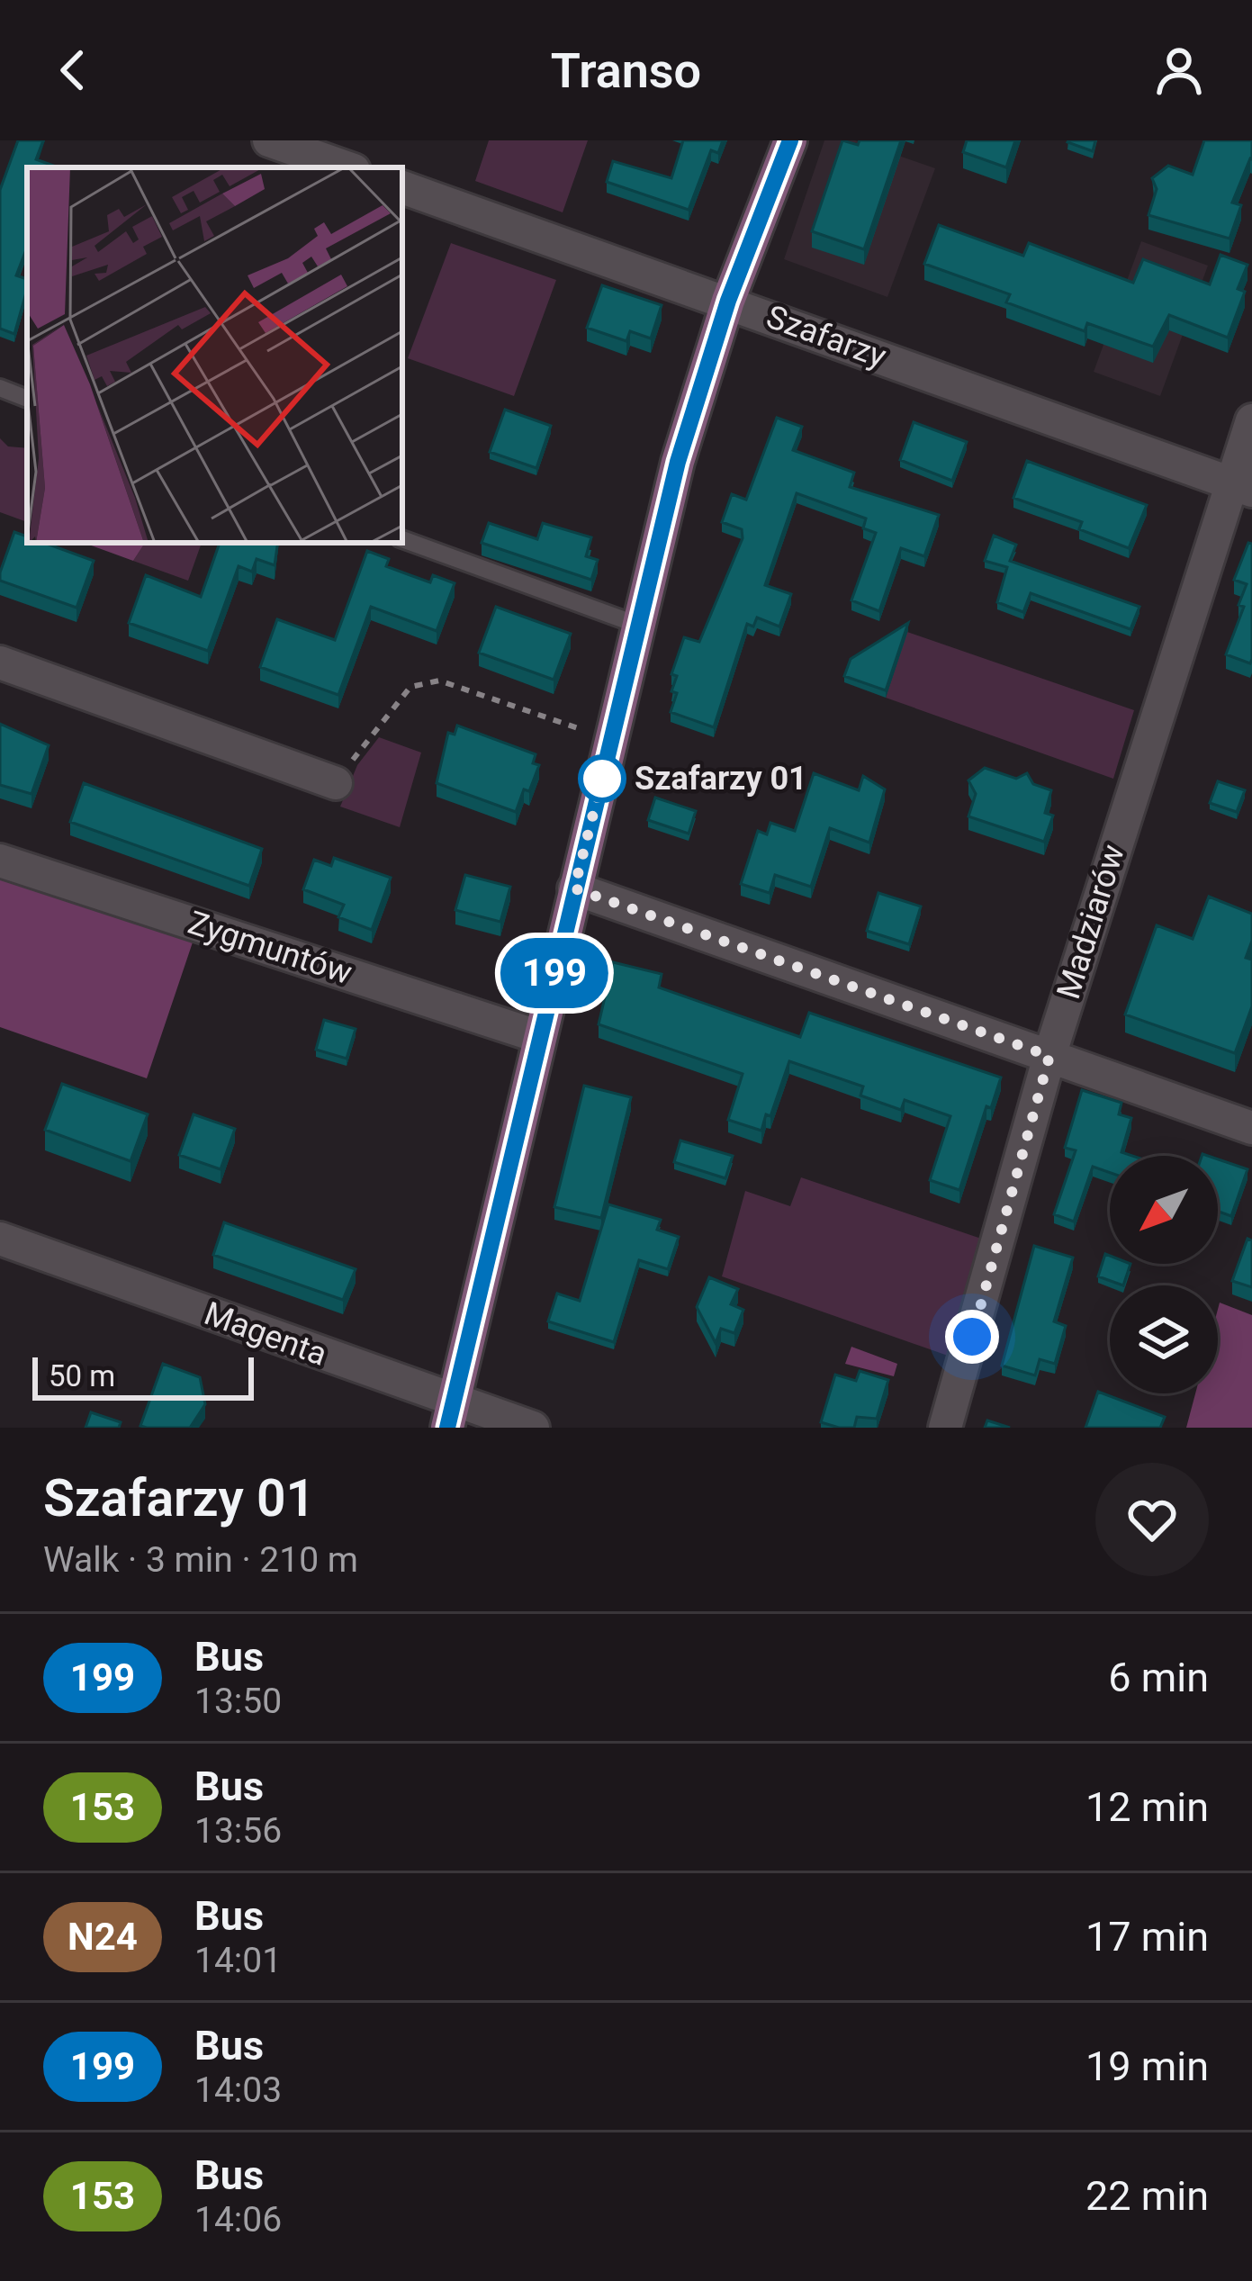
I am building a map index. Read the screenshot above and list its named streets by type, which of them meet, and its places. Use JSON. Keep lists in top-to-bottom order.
{
  "streets": {
    "street": [
      "Szafarzy",
      "Madziarów",
      "Zygmuntów",
      "Magenta"
    ]
  },
  "crossings": [
    ["Szafarzy", "Madziarów"]
  ],
  "places": ["Szafarzy 01"],
  "lines": ["bus line 199"],
  "scale_bar": "50 m",
  "north": "bottom left",
  "page": {
    "header": "Transo",
    "on_map": "199",
    "scale": "50 m",
    "heading": ["Szafarzy 01", "Walk · 3 min · 210 m"],
    "list": [
      {
        "mark": "199",
        "name": "Bus",
        "note": "13:50",
        "value": "6 min"
      },
      {
        "mark": "153",
        "name": "Bus",
        "note": "13:56",
        "value": "12 min"
      },
      {
        "mark": "N24",
        "name": "Bus",
        "note": "14:01",
        "value": "17 min"
      },
      {
        "mark": "199",
        "name": "Bus",
        "note": "14:03",
        "value": "19 min"
      },
      {
        "mark": "153",
        "name": "Bus",
        "note": "14:06",
        "value": "22 min"
      }
    ]
  }
}
